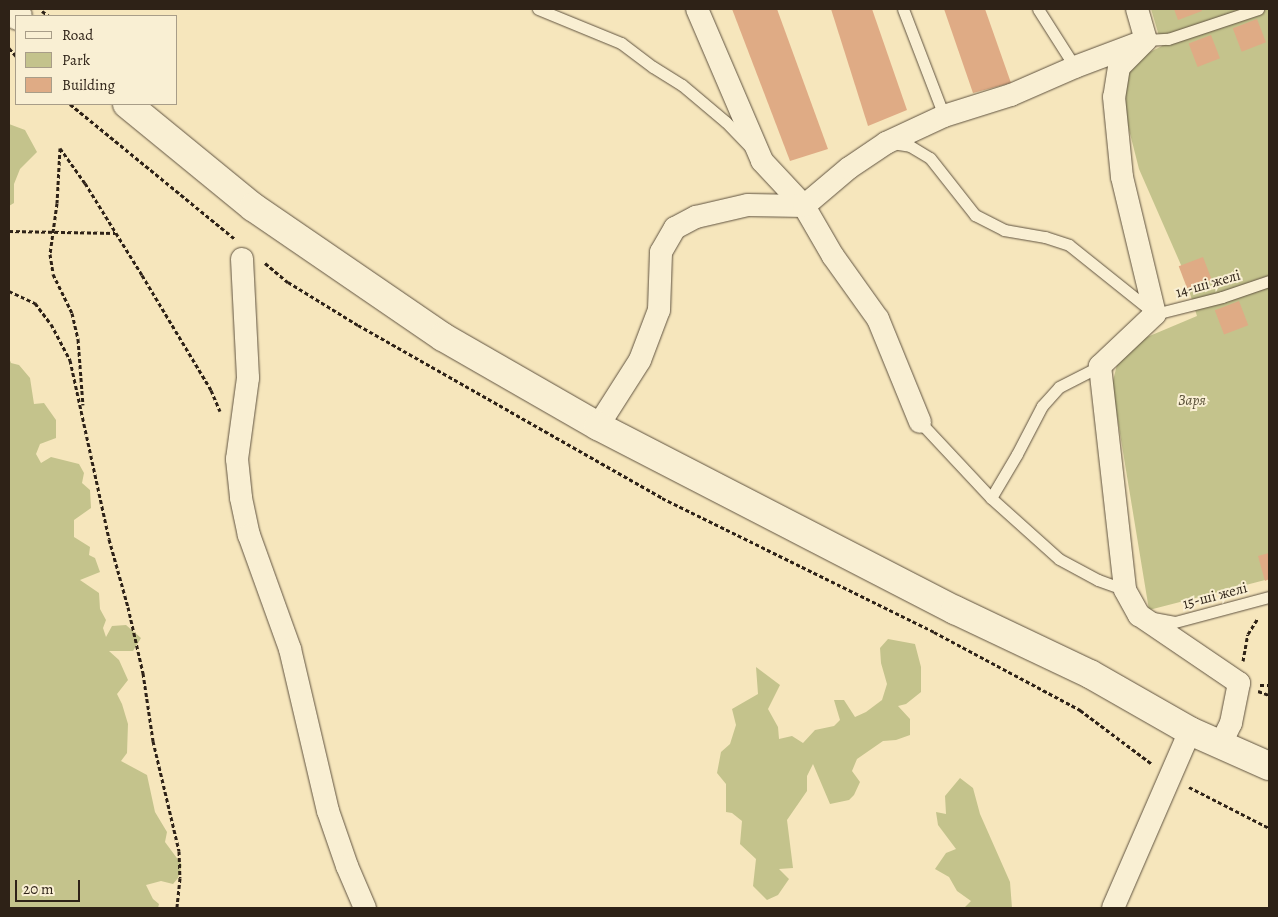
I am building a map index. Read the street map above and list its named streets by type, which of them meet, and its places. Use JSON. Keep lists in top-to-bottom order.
{
  "streets": {
    "lane": ["14-ші желі", "15-ші желі"]
  },
  "parks": ["Заря"],
  "legend": ["Road", "Park", "Building"],
  "scale_bar": "20 m"
}
